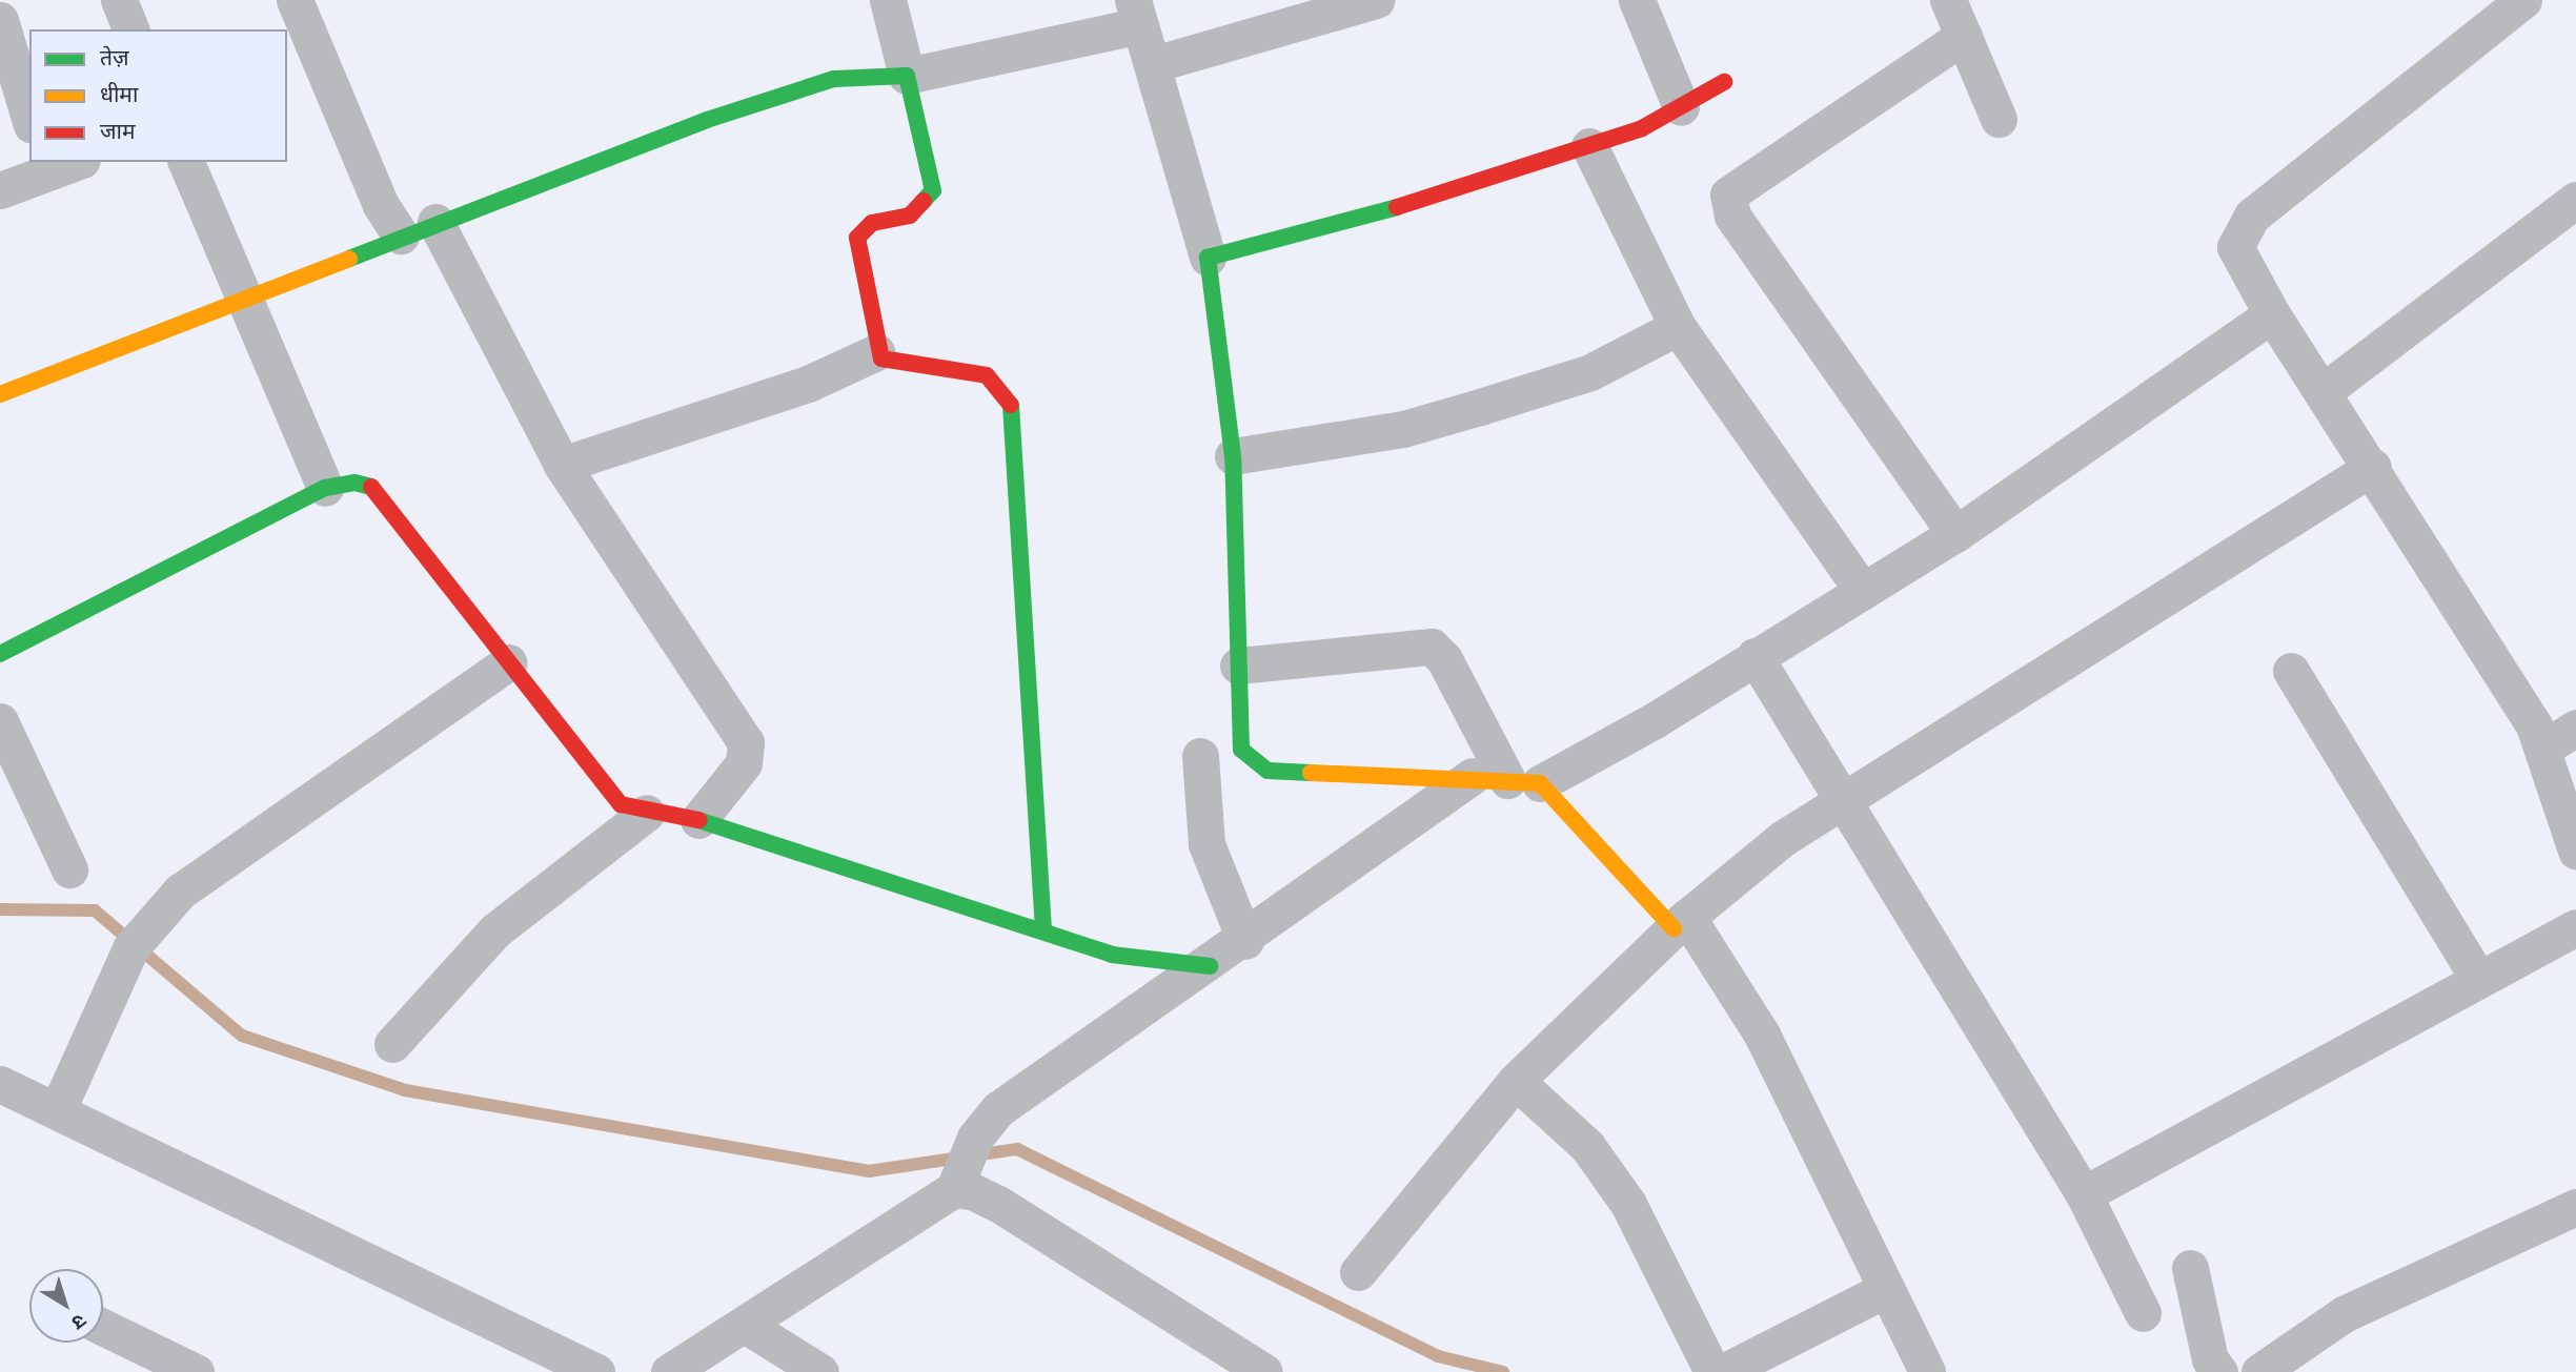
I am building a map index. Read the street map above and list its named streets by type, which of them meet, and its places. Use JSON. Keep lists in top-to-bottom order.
{
  "legend": ["तेज़", "धीमा", "जाम"],
  "north": "bottom right"
}
